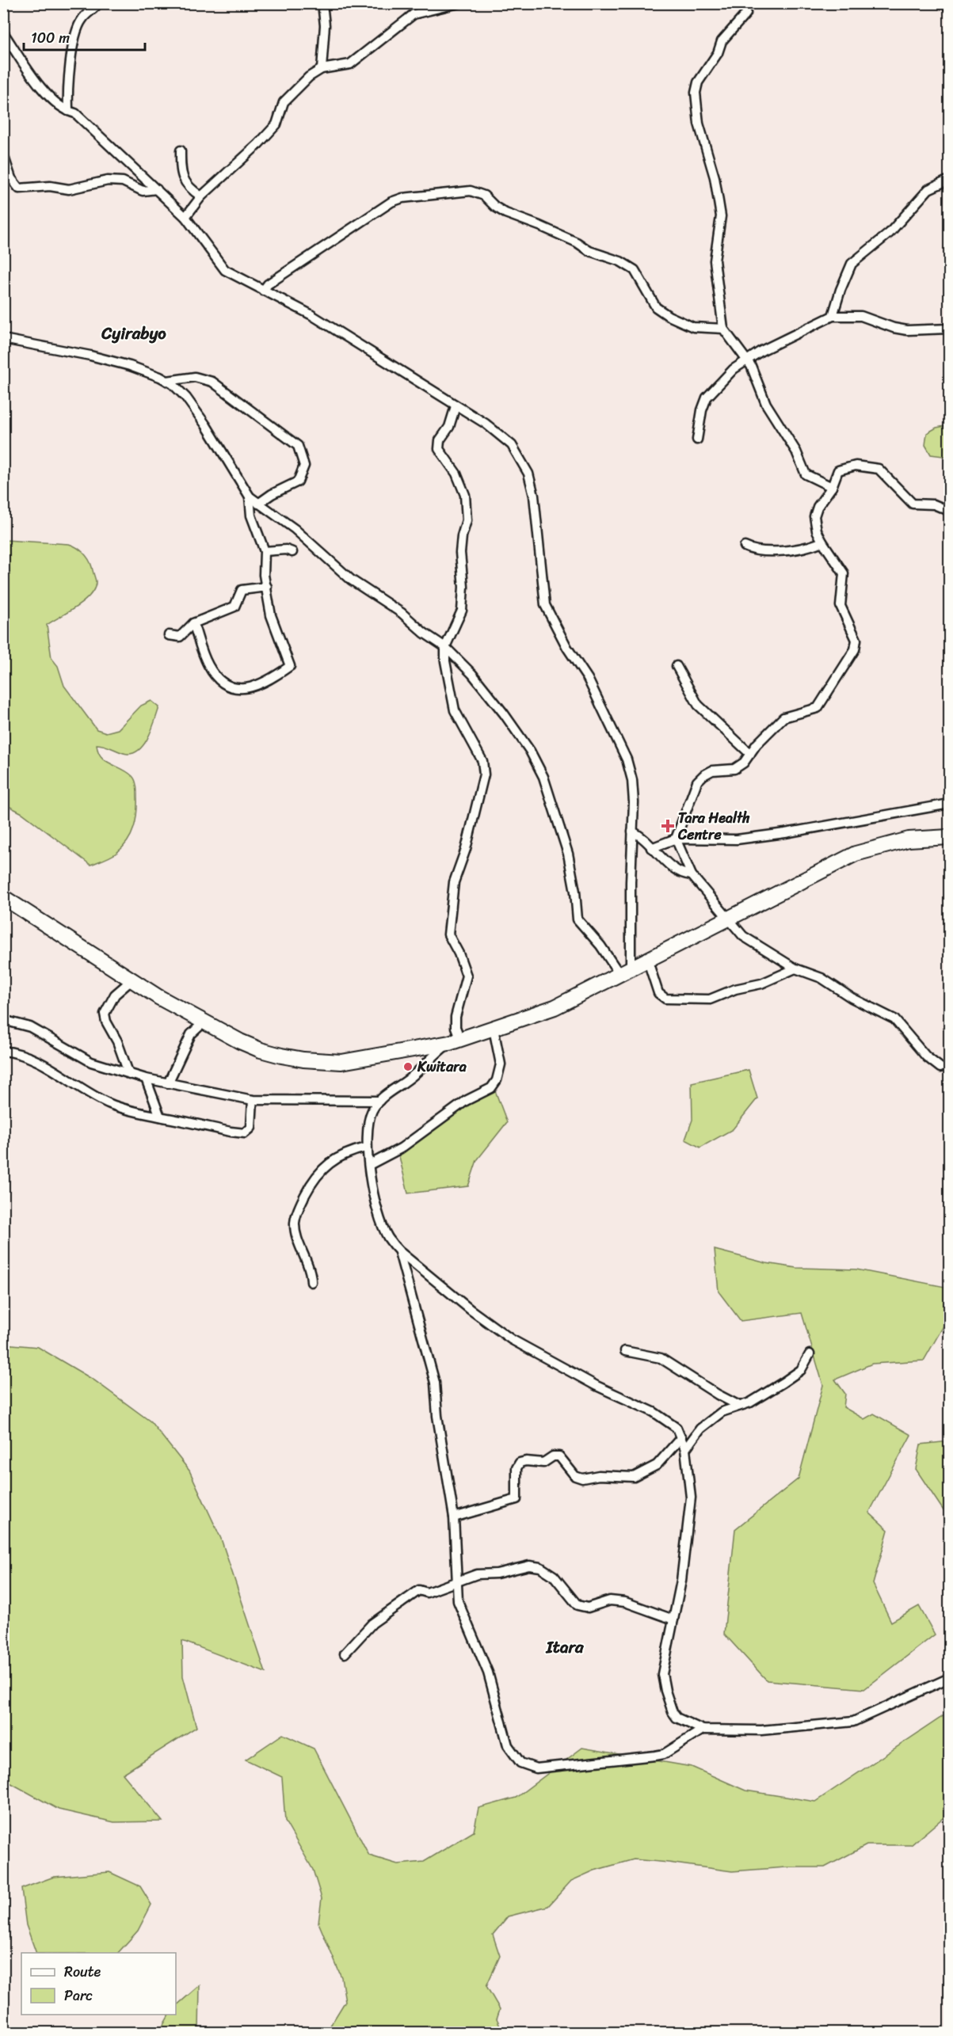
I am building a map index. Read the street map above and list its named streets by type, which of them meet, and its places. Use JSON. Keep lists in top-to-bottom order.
{
  "districts": ["Cyirabyo", "Itara"],
  "places": {
    "health": ["Tara Health Centre"],
    "other": ["Kwitara"]
  },
  "legend": ["Route", "Parc"],
  "scale_bar": "100 m"
}
